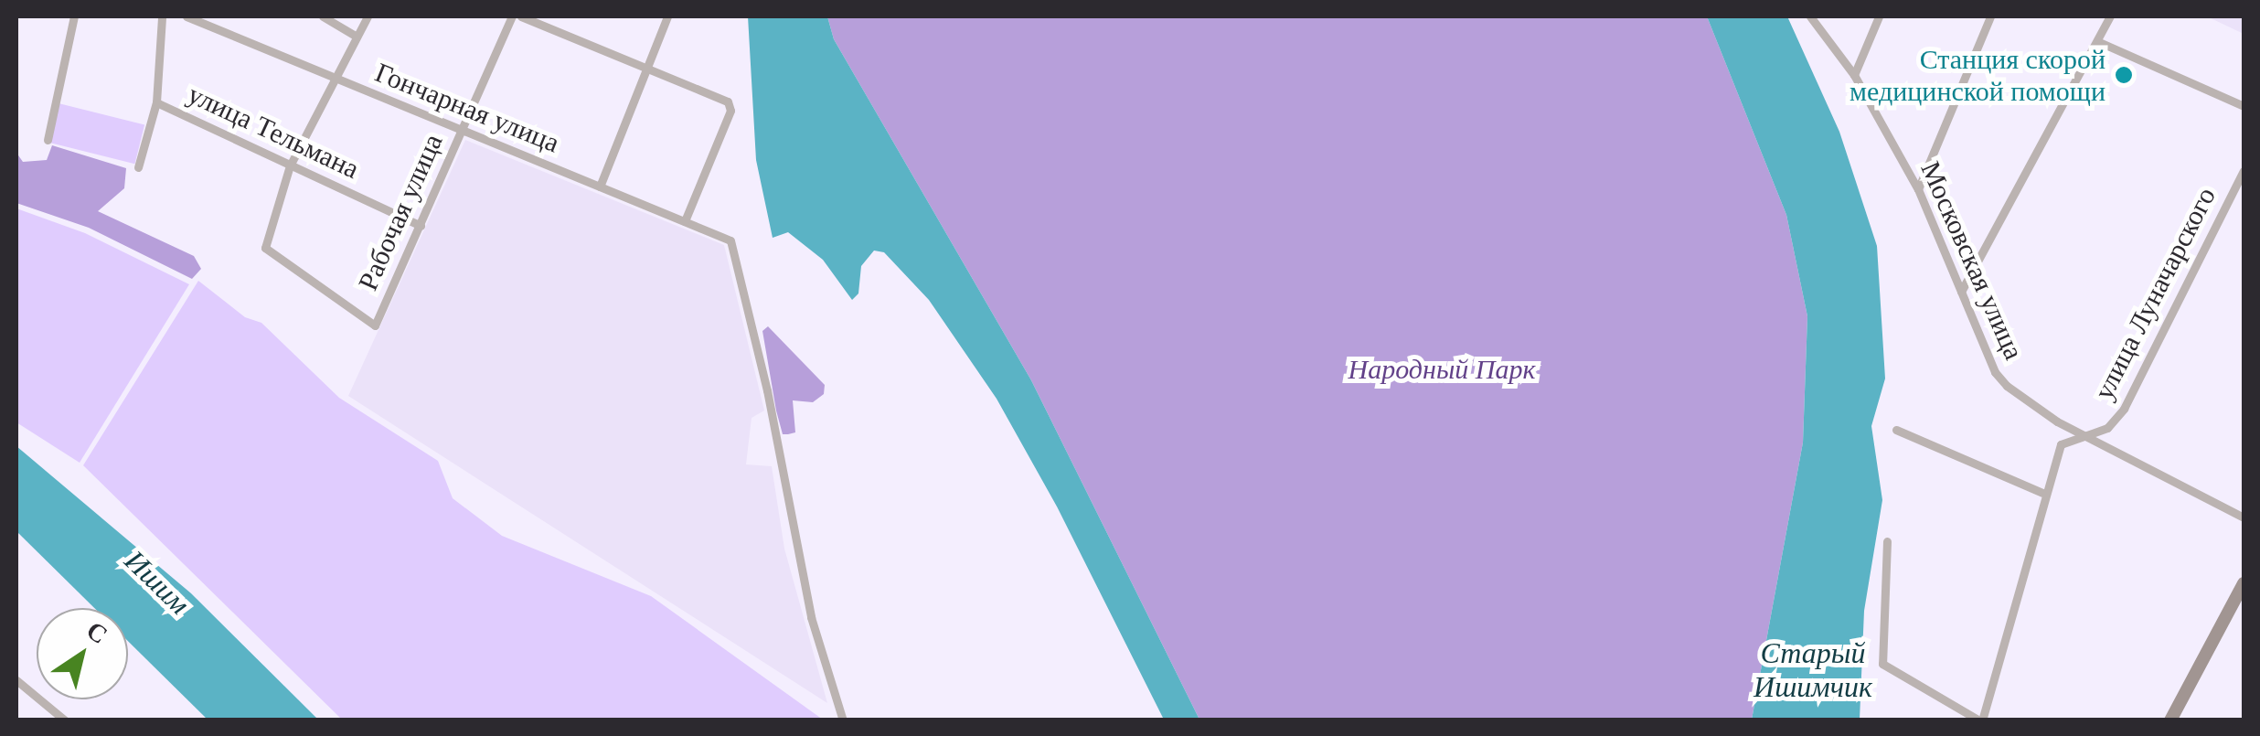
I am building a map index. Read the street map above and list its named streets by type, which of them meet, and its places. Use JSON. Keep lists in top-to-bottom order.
{
  "streets": {
    "street": [
      "Гончарная улица",
      "улица Тельмана",
      "Рабочая улица",
      "Московская улица",
      "улица Луначарского"
    ]
  },
  "crossings": [
    ["Гончарная улица", "Рабочая улица"],
    ["улица Тельмана", "Рабочая улица"],
    ["Московская улица", "улица Луначарского"]
  ],
  "water": ["Ишим", "Старый Ишимчик"],
  "parks": ["Народный Парк"],
  "places": ["Станция скорой медицинской помощи"],
  "north": "top right"
}
